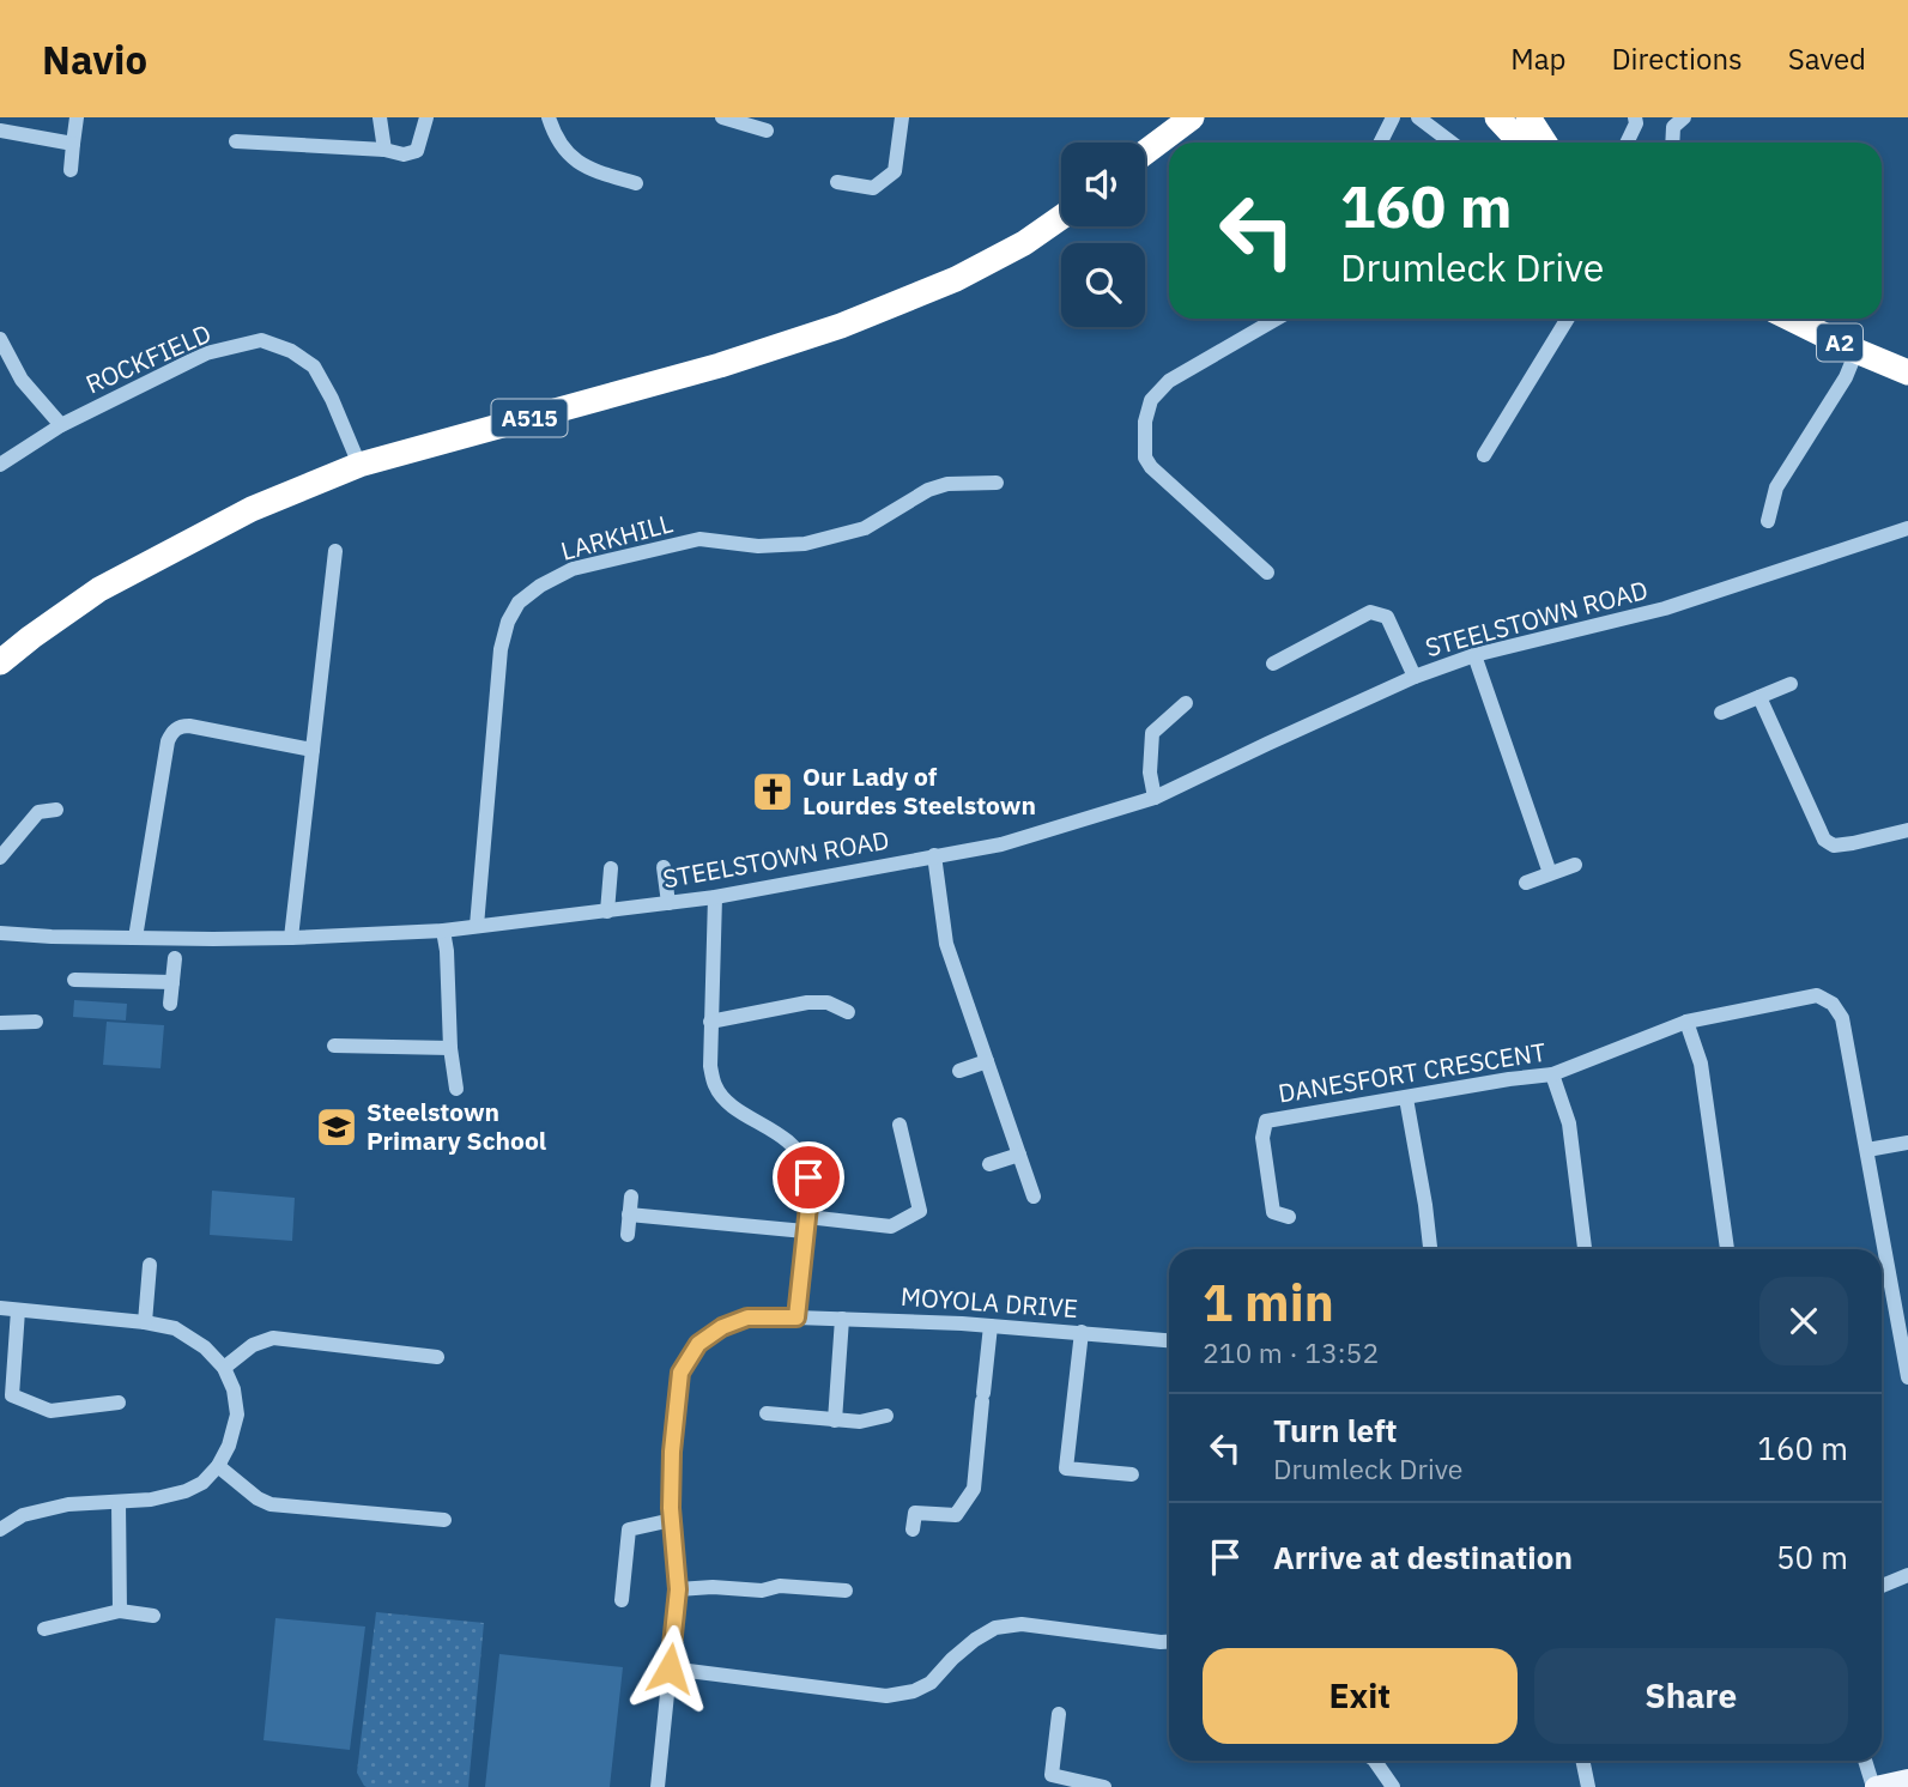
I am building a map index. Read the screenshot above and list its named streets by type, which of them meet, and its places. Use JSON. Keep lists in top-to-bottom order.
{
  "streets": {
    "highway": ["A2", "A515"],
    "street": [
      "ROCKFIELD",
      "LARKHILL",
      "STEELSTOWN ROAD",
      "DANESFORT CRESCENT",
      "MOYOLA DRIVE"
    ]
  },
  "crossings": [
    ["ROCKFIELD", "A515"],
    ["LARKHILL", "STEELSTOWN ROAD"]
  ],
  "places": {
    "church": ["Our Lady of Lourdes Steelstown"],
    "school or university": ["Steelstown Primary School"]
  },
  "page": {
    "header": "Navio",
    "nav": ["Map", "Directions", "Saved"],
    "turn": ["160 m", "Drumleck Drive"],
    "heading": ["1 min", "210 m · 13:52"],
    "list": [
      {
        "name": "Turn left",
        "note": "Drumleck Drive",
        "value": "160 m"
      },
      {
        "name": "Arrive at destination",
        "value": "50 m"
      }
    ],
    "buttons": ["Exit", "Share"]
  }
}
